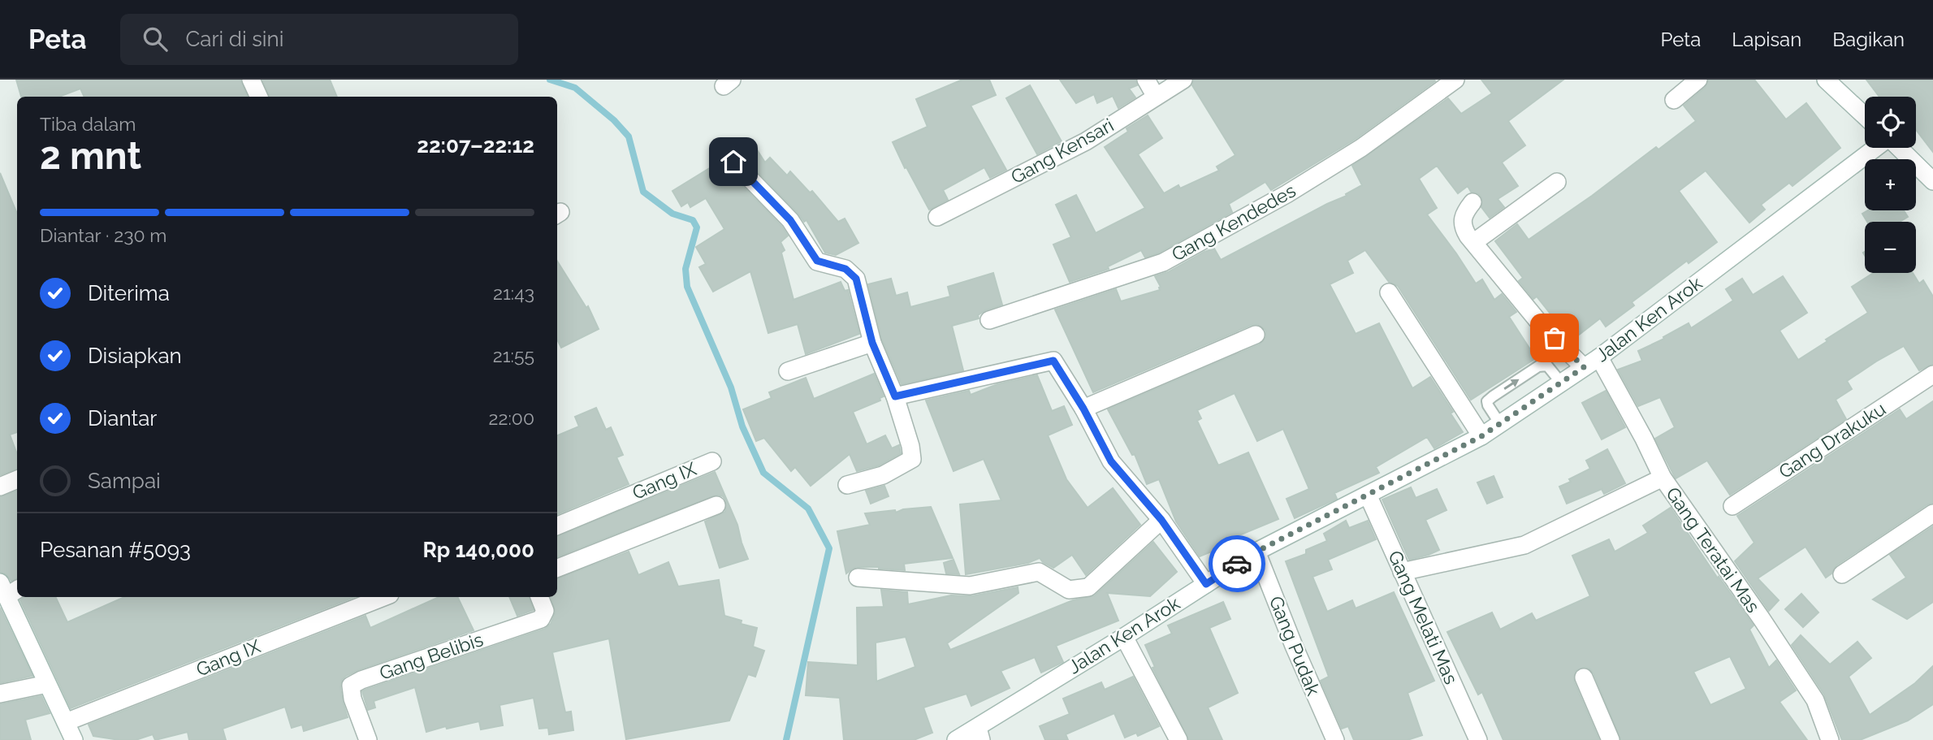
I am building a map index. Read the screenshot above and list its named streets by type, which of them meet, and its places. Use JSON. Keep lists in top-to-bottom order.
{
  "streets": {
    "street": [
      "Gang Kensari",
      "Gang Kendedes",
      "Jalan Ken Arok",
      "Gang Drakuku",
      "Gang IX",
      "Gang Teratai Mas",
      "Gang Melati Mas",
      "Gang Pudak",
      "Gang Belibis"
    ]
  },
  "crossings": [
    ["Jalan Ken Arok", "Gang Teratai Mas"],
    ["Jalan Ken Arok", "Gang Melati Mas"],
    ["Jalan Ken Arok", "Gang Pudak"]
  ],
  "page": {
    "header": "Peta",
    "search": "Cari di sini",
    "nav": ["Peta", "Lapisan", "Bagikan"],
    "map_buttons": ["+", "−"],
    "heading": ["2 mnt", "Tiba dalam", "22:07–22:12"],
    "panel": ["Pesanan #5093", "Rp 140,000"],
    "bar": "Diantar · 230 m",
    "list": [
      ["Diterima", "21:43"],
      ["Disiapkan", "21:55"],
      ["Diantar", "22:00"],
      "Sampai"
    ]
  }
}
